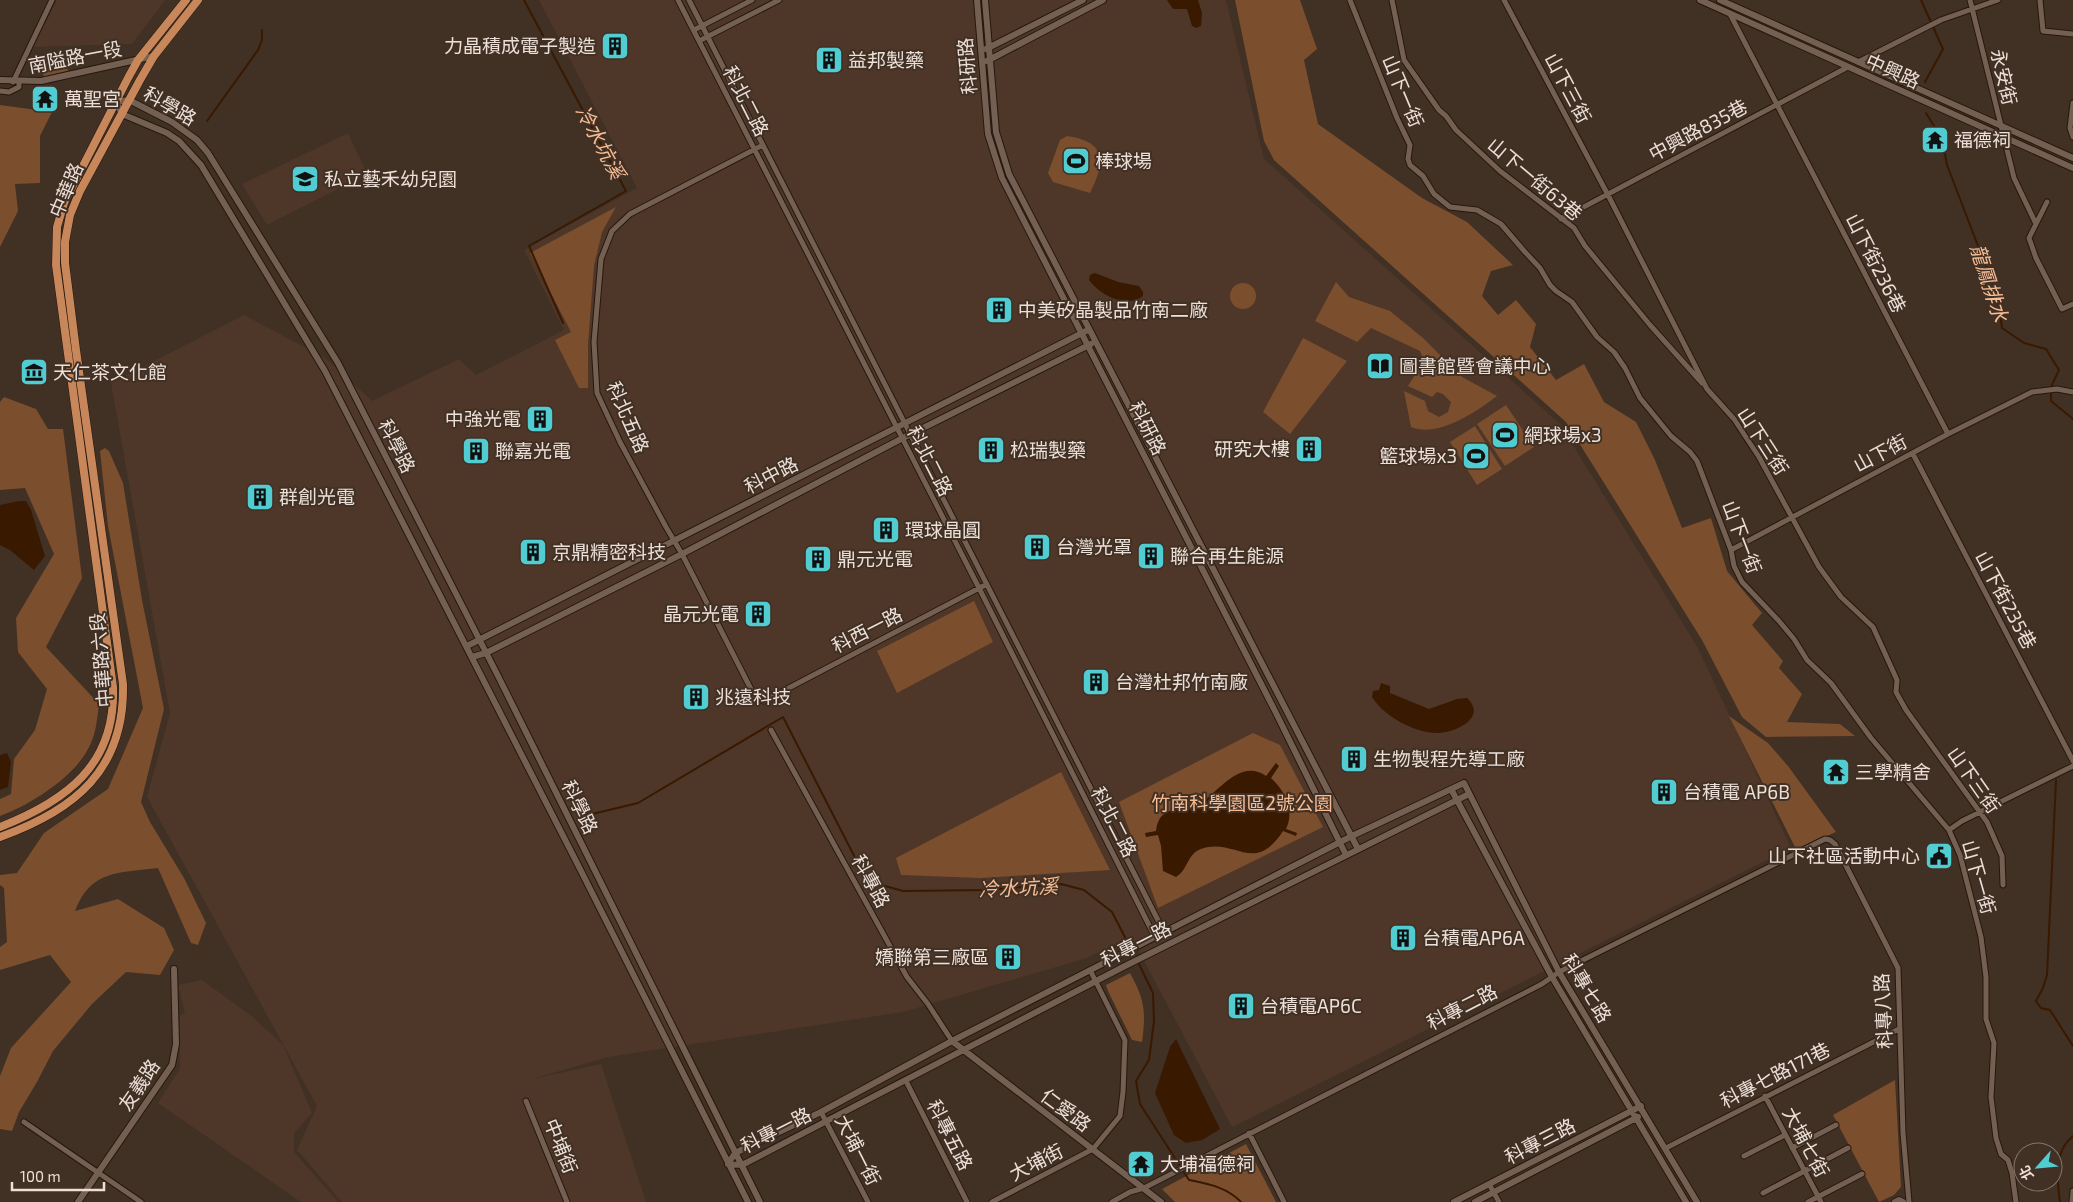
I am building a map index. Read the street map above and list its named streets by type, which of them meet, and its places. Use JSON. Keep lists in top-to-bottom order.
{
  "streets": {
    "main road": ["中華路", "中華路六段"],
    "street": [
      "南隘路一段",
      "科研路",
      "中興路",
      "永安街",
      "山下三街",
      "山下一街",
      "科北二路",
      "科學路",
      "中興路835巷",
      "山下一街63巷",
      "山下街236巷",
      "科北五路",
      "山下街",
      "科中路",
      "山下街235巷",
      "科西一路",
      "科專路",
      "科專一路",
      "科專七路",
      "科專二路",
      "科專八路",
      "科專七路171巷",
      "友義路",
      "仁愛路",
      "科專五路",
      "科專三路",
      "大埔七街",
      "中埔街",
      "大埔一街",
      "大埔街"
    ]
  },
  "crossings": [
    ["南隘路一段", "中華路"],
    ["科研路", "科中路"],
    ["科研路", "科專一路"],
    ["中興路", "永安街"],
    ["中興路", "中興路835巷"],
    ["中興路", "山下街236巷"],
    ["山下三街", "中興路835巷"],
    ["山下三街", "山下一街63巷"],
    ["山下三街", "山下街"],
    ["山下一街", "山下街"],
    ["科北二路", "科北五路"],
    ["科北二路", "科中路"],
    ["科北二路", "科西一路"],
    ["科北二路", "科專一路"],
    ["科學路", "中華路"],
    ["科學路", "科中路"],
    ["科學路", "科專一路"],
    ["中興路835巷", "山下一街63巷"],
    ["中興路835巷", "山下街236巷"],
    ["中華路", "中華路六段"],
    ["山下街236巷", "山下街"],
    ["科北五路", "科中路"],
    ["科北五路", "科西一路"],
    ["山下街", "山下街235巷"],
    ["科專路", "科專一路"],
    ["科專路", "仁愛路"],
    ["科專一路", "科專七路"],
    ["科專一路", "仁愛路"],
    ["科專一路", "科專五路"],
    ["科專一路", "大埔一街"],
    ["科專七路", "科專二路"],
    ["科專七路", "科專七路171巷"],
    ["科專七路", "科專三路"],
    ["科專二路", "科專八路"],
    ["科專二路", "仁愛路"],
    ["科專八路", "科專七路171巷"],
    ["科專七路171巷", "大埔七街"],
    ["仁愛路", "大埔街"]
  ],
  "water": ["冷水坑溪", "龍鳳排水"],
  "parks": ["竹南科學園區2號公園"],
  "places": {
    "building": [
      "力晶積成電子製造",
      "益邦製藥",
      "中美矽晶製品竹南二廠",
      "中強光電",
      "研究大樓",
      "松瑞製藥",
      "聯嘉光電",
      "群創光電",
      "環球晶圓",
      "台灣光罩",
      "京鼎精密科技",
      "聯合再生能源",
      "鼎元光電",
      "晶元光電",
      "台灣杜邦竹南廠",
      "兆遠科技",
      "生物製程先導工廠",
      "台積電 AP6B",
      "台積電AP6A",
      "嬌聯第三廠區",
      "台積電AP6C"
    ],
    "temple": [
      "萬聖宮",
      "福德祠",
      "三學精舍",
      "大埔福德祠"
    ],
    "sports": ["棒球場", "網球場x3", "籃球場x3"],
    "school or university": ["私立藝禾幼兒園"],
    "library": ["圖書館暨會議中心"],
    "museum": ["天仁茶文化館"],
    "public building": ["山下社區活動中心"]
  },
  "scale_bar": "100 m",
  "north": "bottom left"
}
